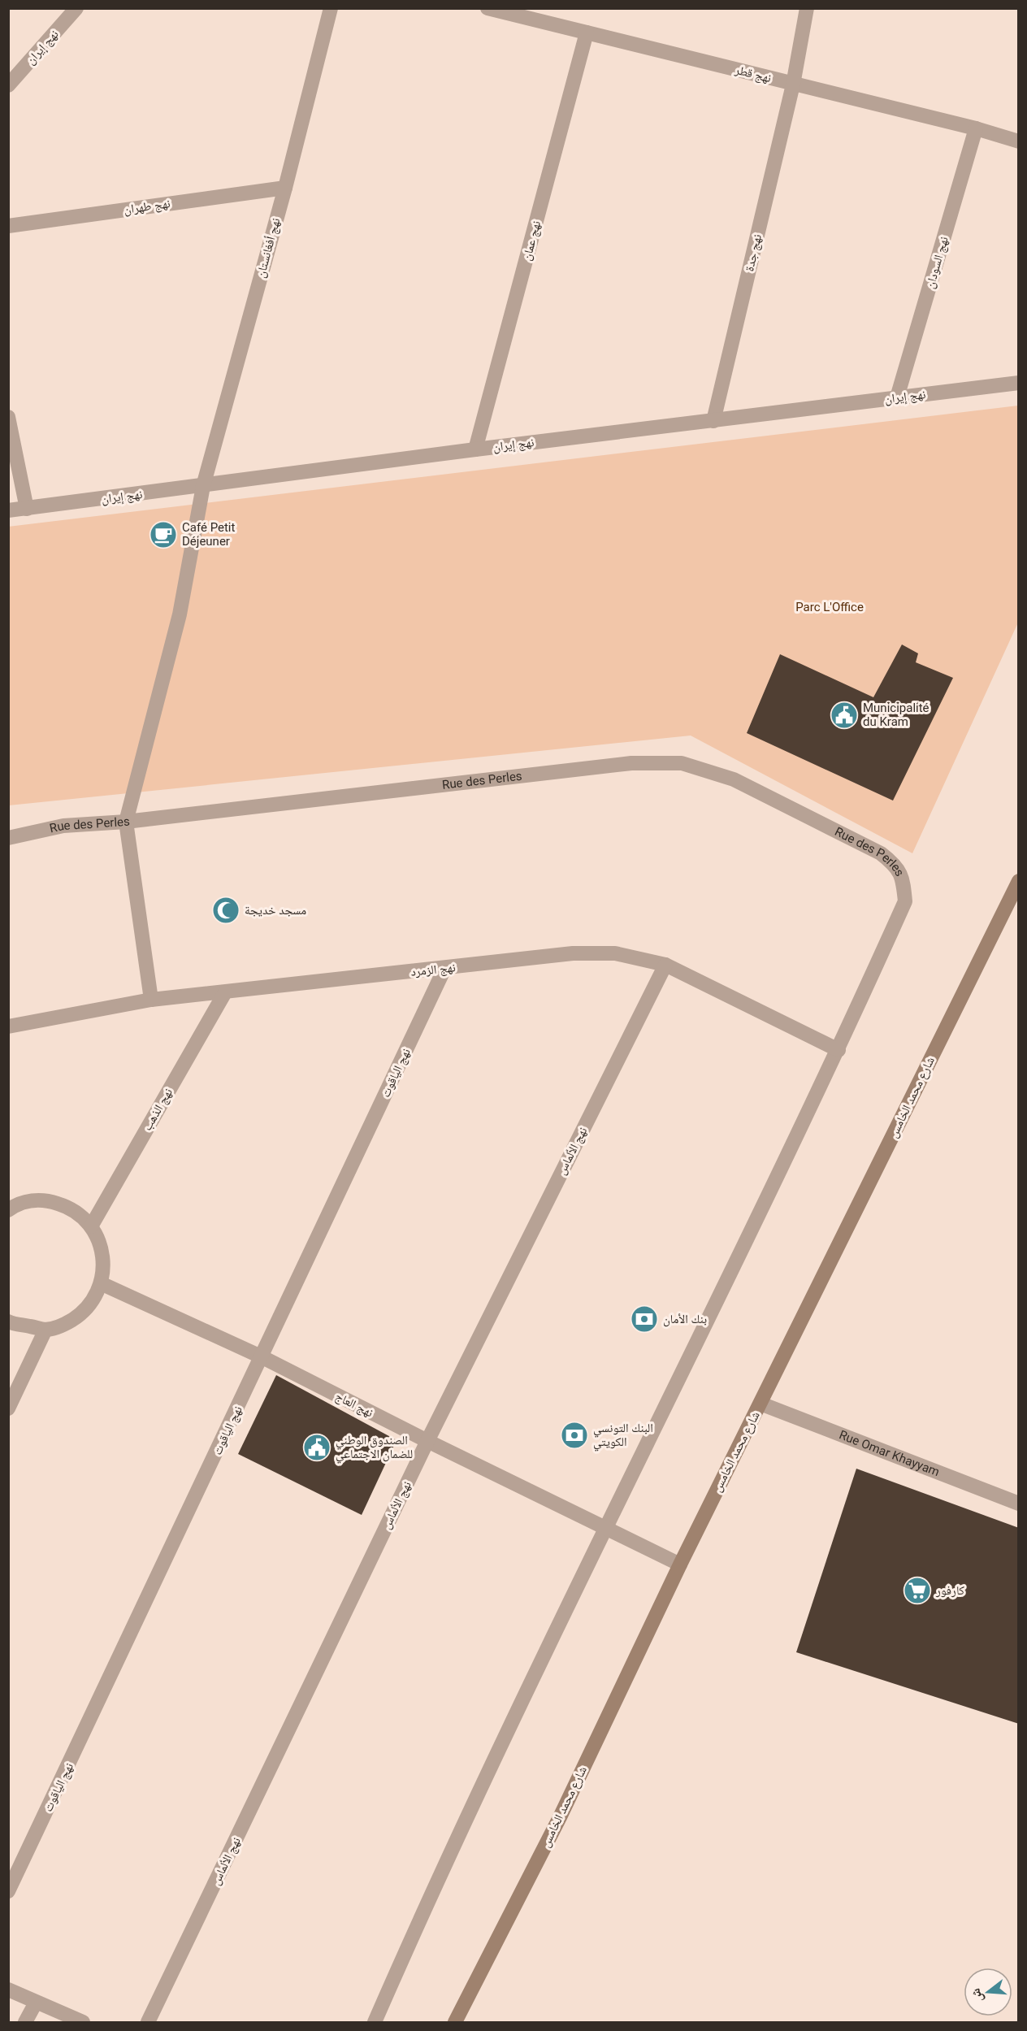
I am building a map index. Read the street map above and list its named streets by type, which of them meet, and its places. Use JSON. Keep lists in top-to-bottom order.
{
  "streets": {
    "main road": ["شارع محمد الخامس"],
    "street": [
      "نهج إيران",
      "نهج قطر",
      "نهج طهران",
      "نهج عمان",
      "نهج أفغانستان",
      "نهج جدة",
      "نهج السودان",
      "Rue des Perles",
      "نهج الزمرد",
      "نهج الياقوت",
      "نهج الذهب",
      "نهج الألماس",
      "نهج العاج",
      "Rue Omar Khayyam"
    ]
  },
  "crossings": [
    ["نهج إيران", "نهج عمان"],
    ["نهج إيران", "نهج أفغانستان"],
    ["نهج إيران", "نهج جدة"],
    ["نهج إيران", "نهج السودان"],
    ["نهج قطر", "نهج عمان"],
    ["نهج قطر", "نهج جدة"],
    ["نهج قطر", "نهج السودان"],
    ["نهج طهران", "نهج أفغانستان"],
    ["نهج أفغانستان", "Rue des Perles"],
    ["Rue des Perles", "نهج الزمرد"],
    ["نهج الزمرد", "نهج الياقوت"],
    ["نهج الزمرد", "نهج الذهب"],
    ["نهج الزمرد", "نهج الألماس"],
    ["نهج الياقوت", "نهج العاج"],
    ["شارع محمد الخامس", "نهج العاج"],
    ["شارع محمد الخامس", "Rue Omar Khayyam"],
    ["نهج الألماس", "نهج العاج"]
  ],
  "parks": ["Parc L'Office"],
  "places": {
    "cafe": ["Café Petit Déjeuner"],
    "public building": ["Municipalité du Kram", "الصندوق الوطني للضمان الاجتماعي"],
    "mosque": ["مسجد خديجة"],
    "bank": ["بنك الأمان", "البنك التونسي الكويتي"],
    "supermarket": ["كارفور"]
  },
  "north": "left"
}
